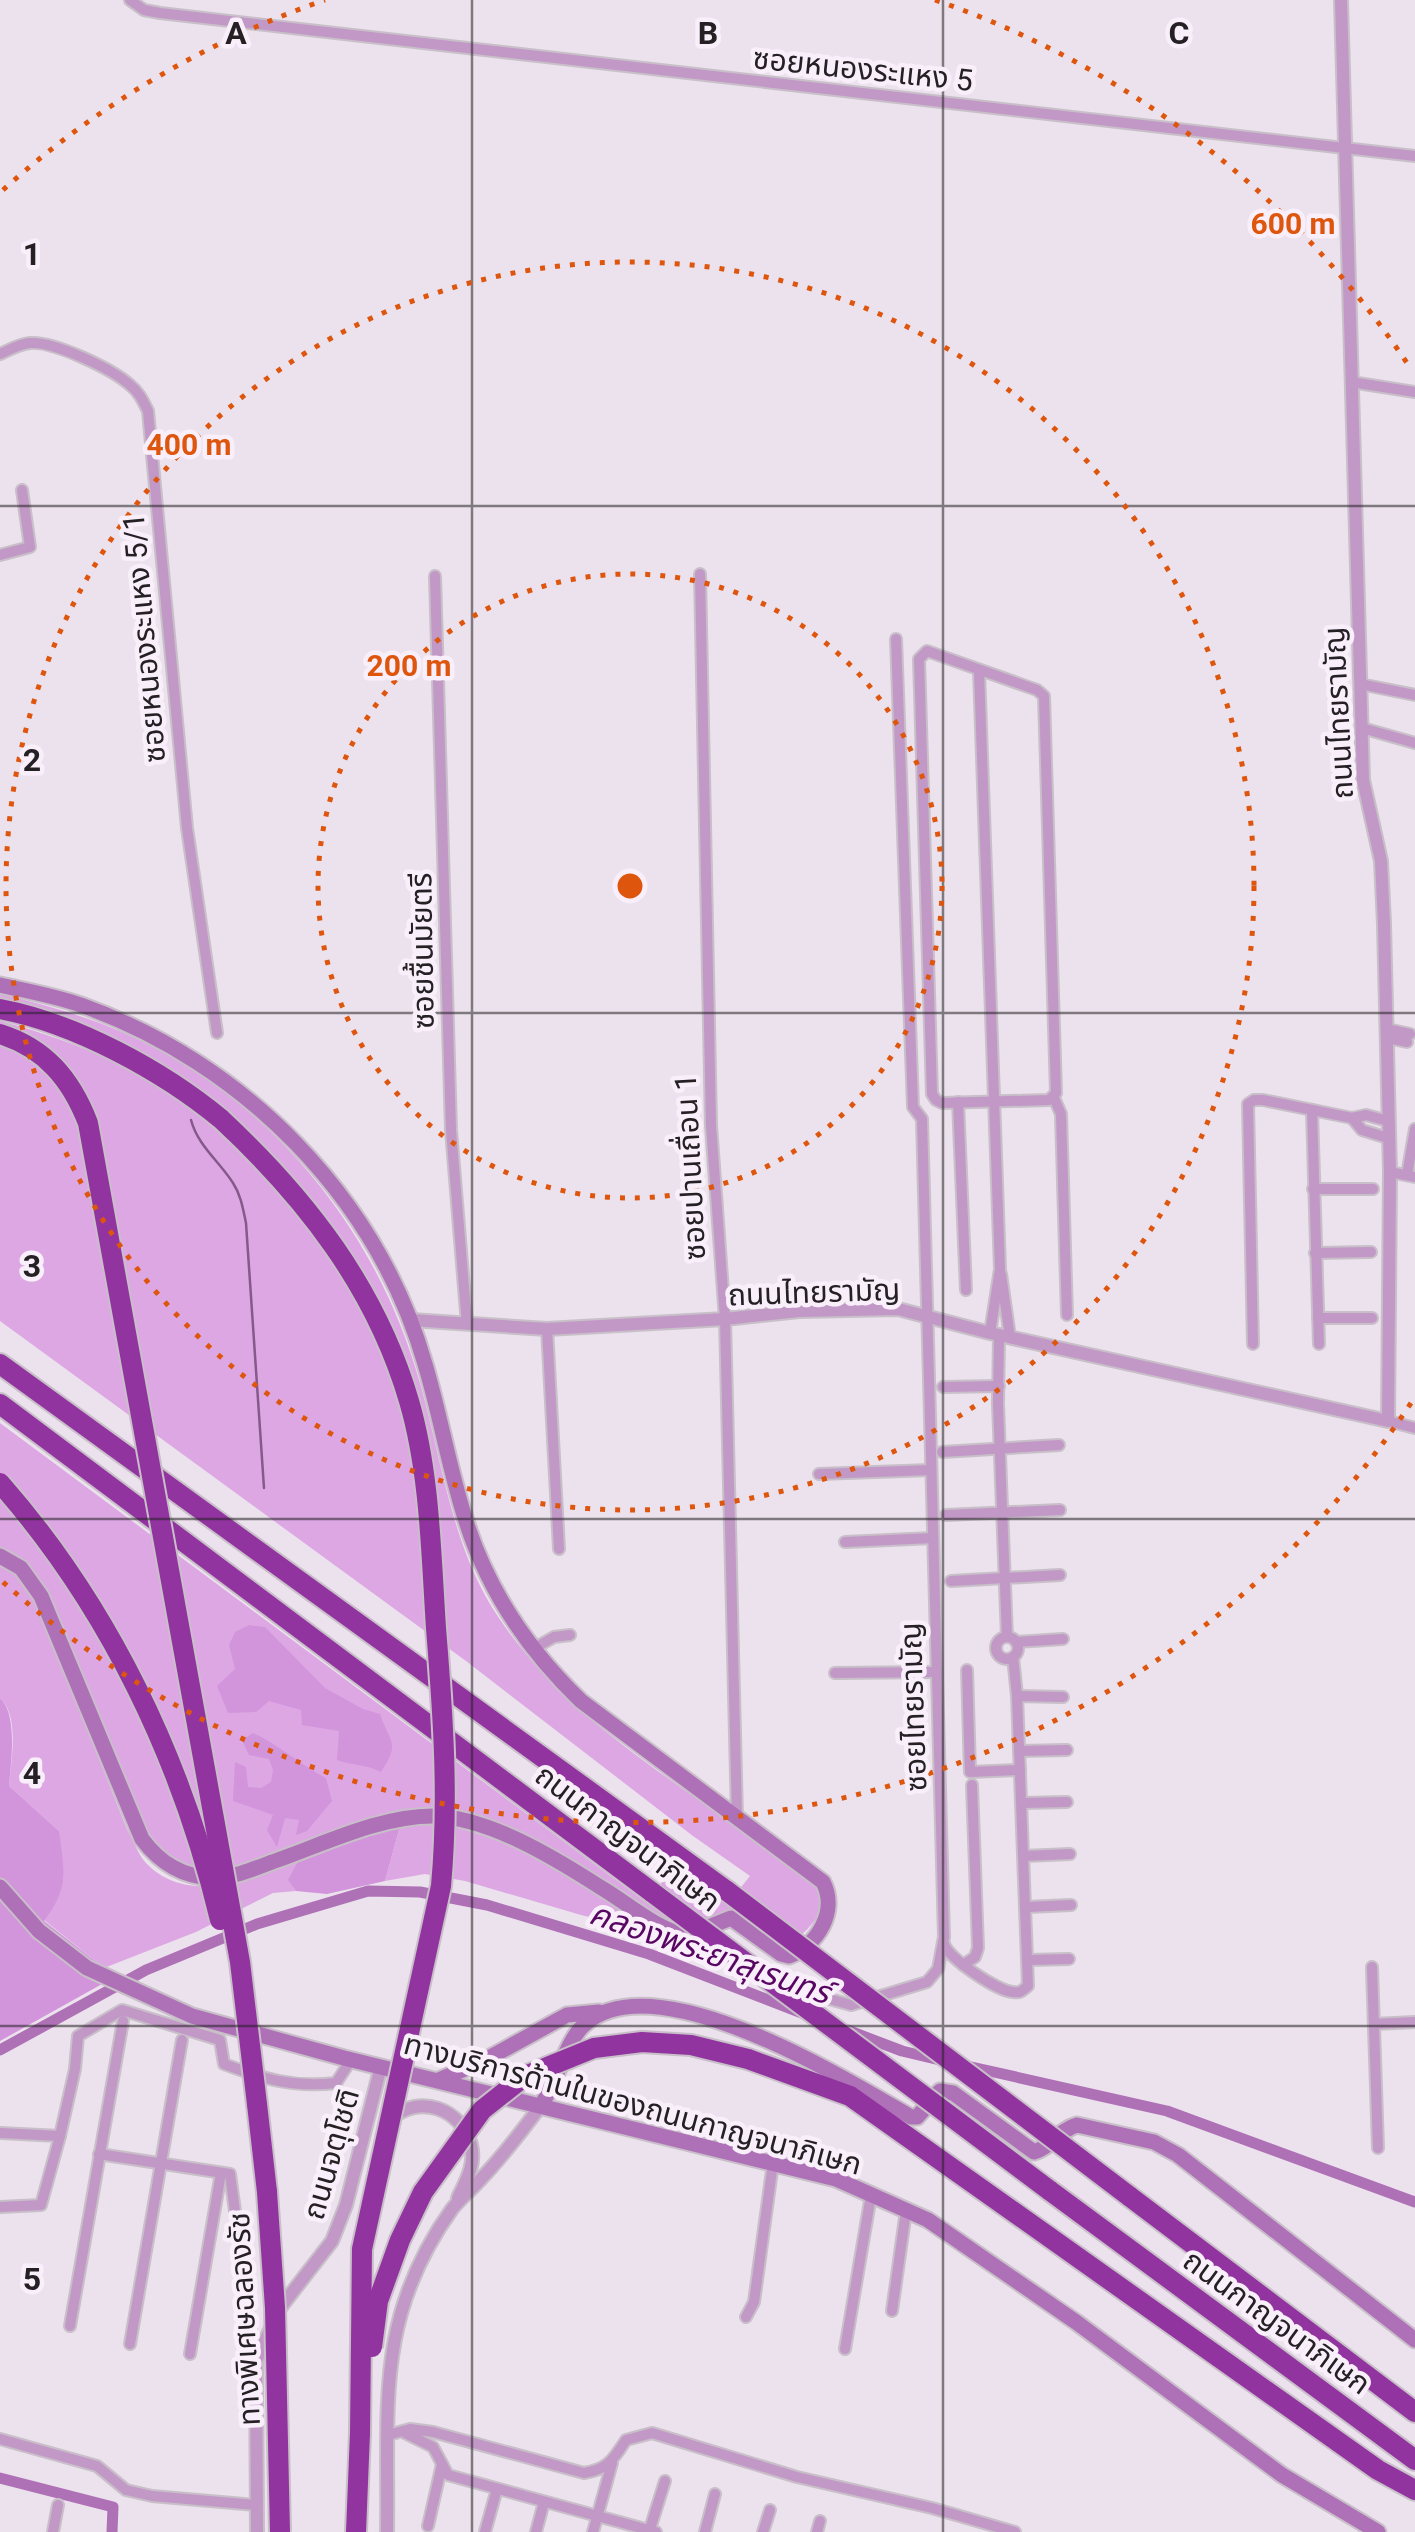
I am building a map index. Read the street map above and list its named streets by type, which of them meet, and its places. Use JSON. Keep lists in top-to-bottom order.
{
  "streets": {
    "highway": ["ถนนกาญจนาภิเษก", "ทางพิเศษฉลองรัช"],
    "main road": ["ทางบริการด้านในของถนนกาญจนาภิเษก"],
    "street": [
      "ซอยหนองระแหง 5",
      "ซอยหนองระแหง 5/1",
      "ถนนไทยรามัญ",
      "ซอยชื้นมัยตรี",
      "ซอยปานเถื่อน 1",
      "ซอยไทยรามัญ",
      "ถนนจตุโชติ"
    ]
  },
  "crossings": [
    ["ซอยหนองระแหง 5", "ถนนไทยรามัญ"],
    ["ถนนไทยรามัญ", "ซอยชื้นมัยตรี"],
    ["ถนนไทยรามัญ", "ซอยปานเถื่อน 1"],
    ["ถนนไทยรามัญ", "ซอยไทยรามัญ"],
    ["ทางบริการด้านในของถนนกาญจนาภิเษก", "ถนนจตุโชติ"]
  ],
  "water": ["คลองพระยาสุเรนทร์"],
  "grid": {
    "columns": ["A", "B", "C"],
    "rows": [
      "1",
      "2",
      "3",
      "4",
      "5"
    ]
  },
  "rings": ["600 m", "400 m", "200 m"]
}
